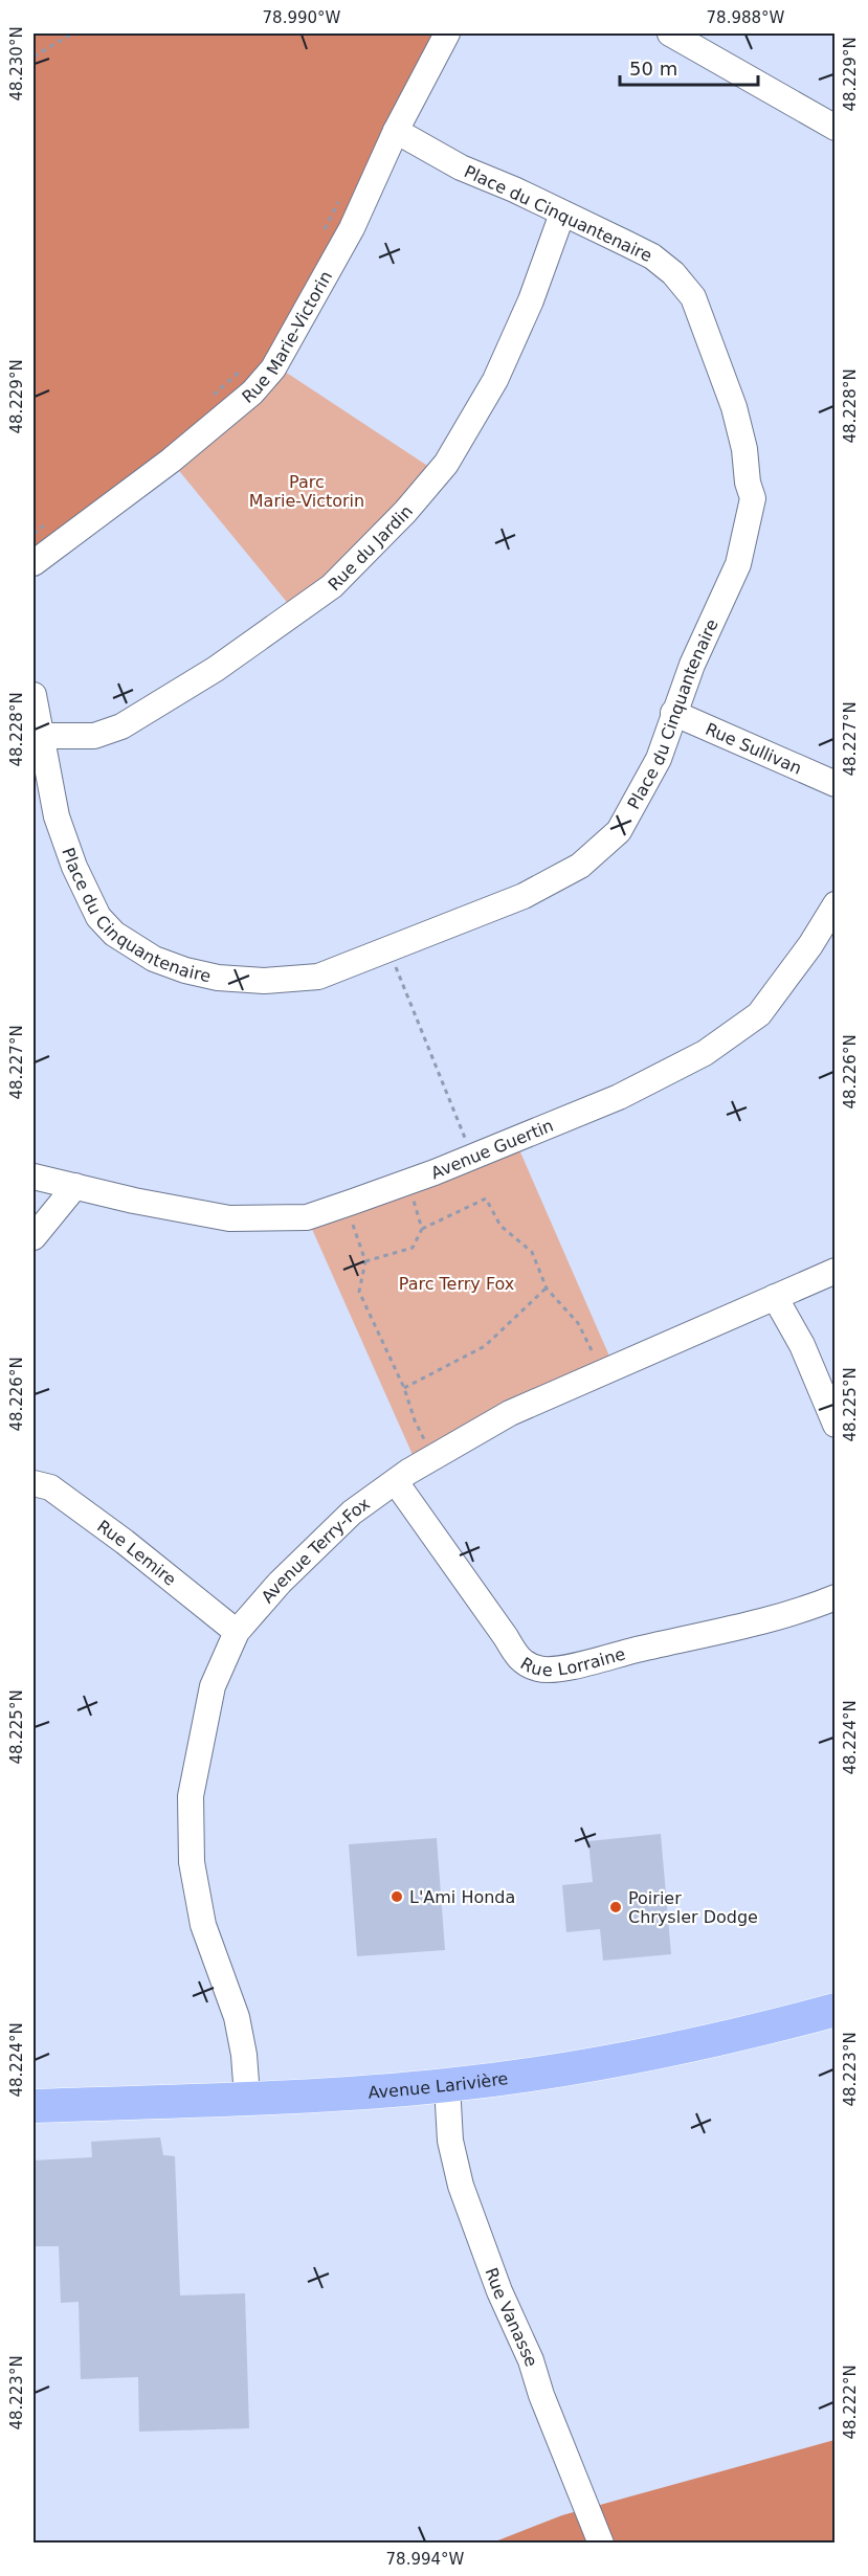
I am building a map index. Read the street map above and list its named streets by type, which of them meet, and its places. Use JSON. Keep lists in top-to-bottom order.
{
  "streets": {
    "main road": ["Avenue Larivière"],
    "street": [
      "Place du Cinquantenaire",
      "Rue Marie-Victorin",
      "Rue du Jardin",
      "Rue Sullivan",
      "Avenue Guertin",
      "Avenue Terry-Fox",
      "Rue Lemire",
      "Rue Lorraine",
      "Rue Vanasse"
    ]
  },
  "crossings": [
    ["Place du Cinquantenaire", "Rue Marie-Victorin"],
    ["Place du Cinquantenaire", "Rue du Jardin"],
    ["Place du Cinquantenaire", "Rue Sullivan"],
    ["Avenue Terry-Fox", "Rue Lemire"],
    ["Avenue Terry-Fox", "Rue Lorraine"],
    ["Avenue Terry-Fox", "Avenue Larivière"],
    ["Avenue Larivière", "Rue Vanasse"]
  ],
  "parks": ["Parc Marie-Victorin", "Parc Terry Fox"],
  "places": ["L'Ami Honda", "Poirier Chrysler Dodge"],
  "scale_bar": "50 m",
  "coordinates": [
    "78.990°W",
    "78.988°W",
    "48.230°N",
    "48.229°N",
    "48.228°N",
    "48.227°N",
    "48.226°N",
    "48.225°N",
    "48.224°N",
    "48.223°N",
    "48.222°N",
    "78.994°W"
  ]
}
